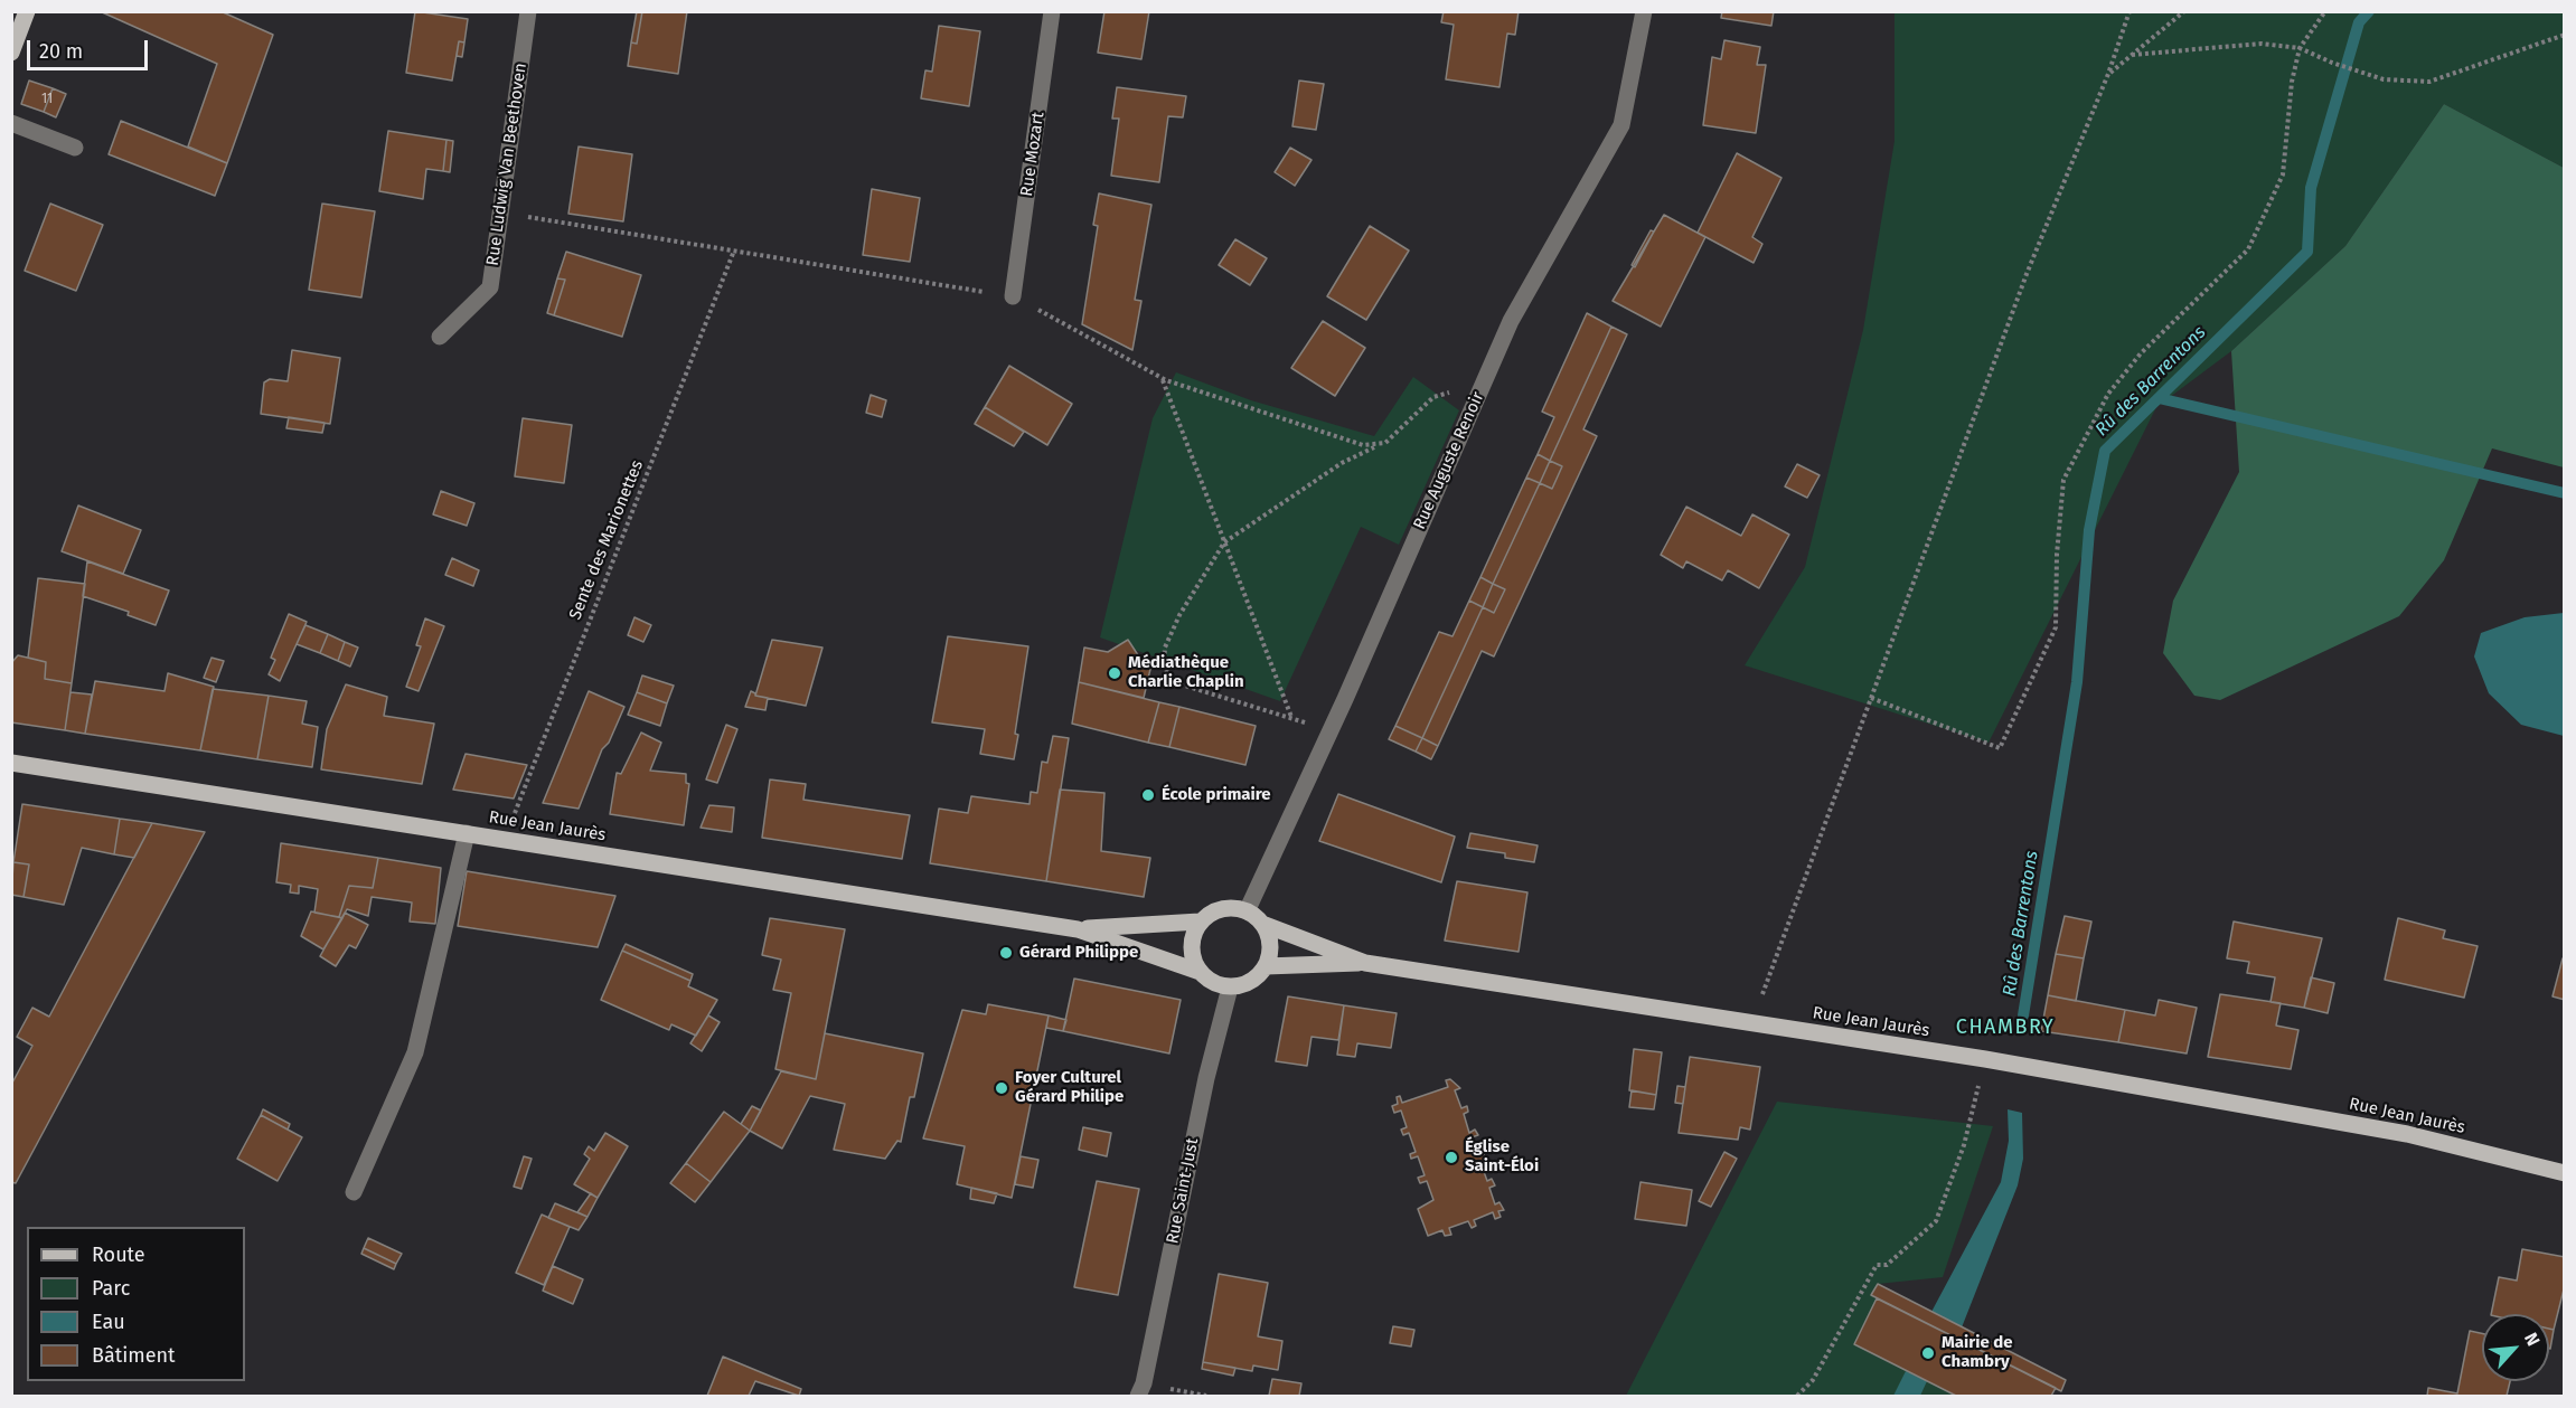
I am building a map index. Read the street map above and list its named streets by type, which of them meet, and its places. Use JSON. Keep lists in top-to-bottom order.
{
  "streets": {
    "main road": ["Rue Jean Jaurès"],
    "street": [
      "Rue Mozart",
      "Rue Ludwig Van Beethoven",
      "Rue Auguste Renoir",
      "Rue Saint-Just"
    ],
    "path": ["Sente des Marionettes"]
  },
  "crossings": [
    ["Rue Auguste Renoir", "Rue Saint-Just"],
    ["Sente des Marionettes", "Rue Jean Jaurès"]
  ],
  "districts": ["CHAMBRY"],
  "water": ["Rû des Barrentons"],
  "places": [
    "Médiathèque Charlie Chaplin",
    "École primaire",
    "Gérard Philippe",
    "Foyer Culturel Gérard Philipe",
    "Église Saint-Éloi",
    "Mairie de Chambry"
  ],
  "house_numbers": ["11"],
  "legend": [
    "Route",
    "Parc",
    "Eau",
    "Bâtiment"
  ],
  "scale_bar": "20 m",
  "north": "top right"
}
